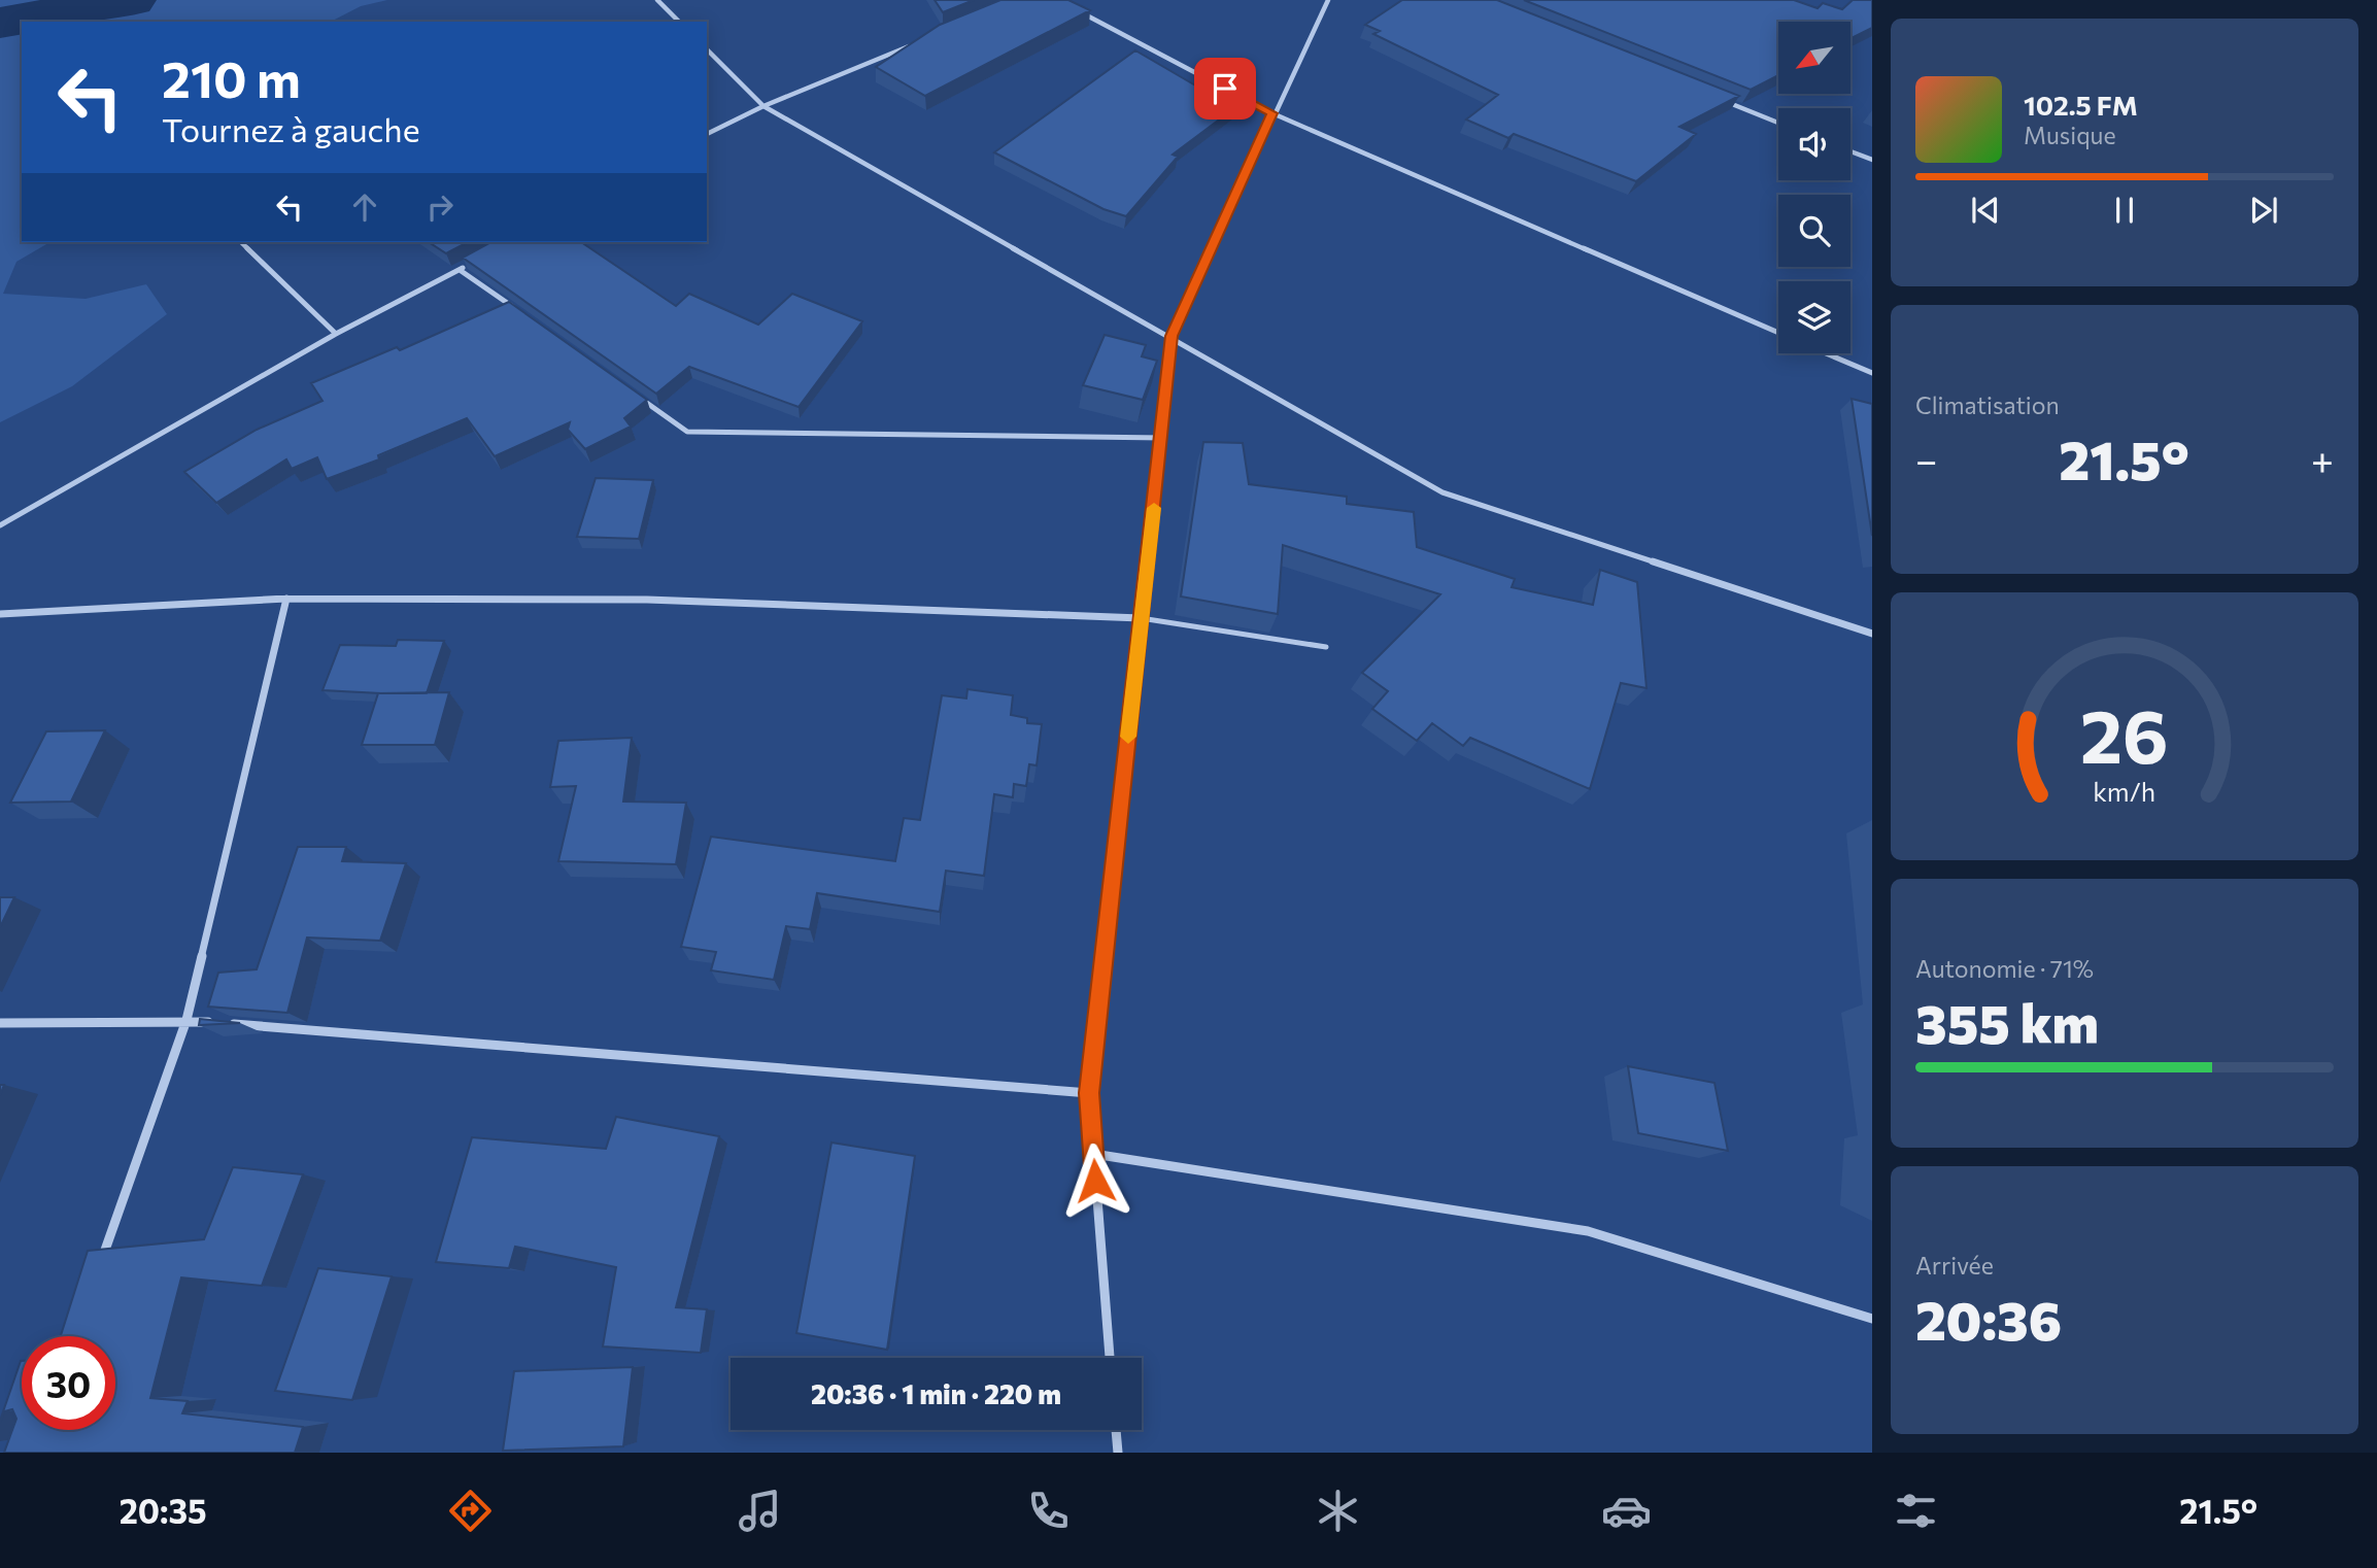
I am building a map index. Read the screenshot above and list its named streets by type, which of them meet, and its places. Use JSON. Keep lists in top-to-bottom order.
{
  "north": "bottom left",
  "page": {
    "turn": ["210 m", "Tournez à gauche"],
    "song": ["102.5 FM", "Musique"],
    "tile": [
      "Climatisation",
      ["Autonomie · 71%", "355 km"],
      ["Arrivée", "20:36"]
    ],
    "heat": ["−", "21.5°", "+"],
    "limit": "30",
    "trip": "20:36 · 1 min · 220 m",
    "tabs": ["20:35", "21.5°"],
    "gauge": ["26", "km/h"]
  }
}
